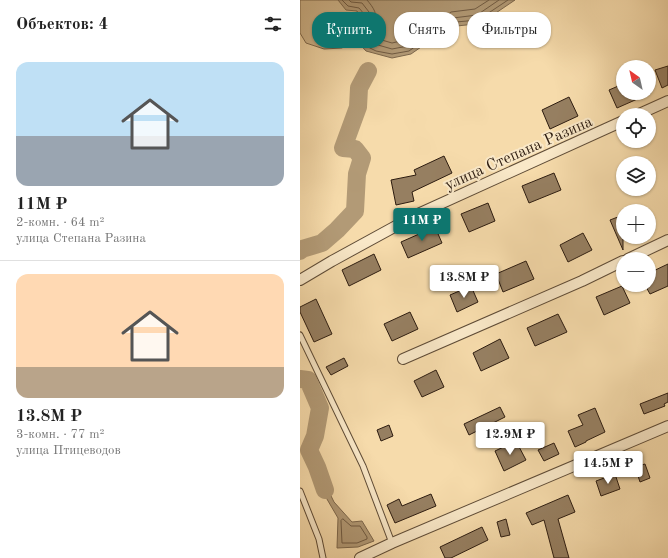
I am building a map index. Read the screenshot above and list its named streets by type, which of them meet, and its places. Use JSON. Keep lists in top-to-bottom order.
{
  "streets": {
    "street": ["улица Степана Разина"]
  },
  "north": "top left",
  "page": {
    "heading": "Объектов: 4",
    "chip": ["Купить", "Снять", "Фильтры"],
    "list": [
      {
        "name": "11M ₽",
        "note": "2-комн. · 64 m² · улица Степана Разина"
      },
      {
        "name": "13.8M ₽",
        "note": "3-комн. · 77 m² · улица Птицеводов"
      }
    ],
    "map_buttons": ["+", "−"],
    "price": [
      "11M ₽",
      "13.8M ₽",
      "12.9M ₽",
      "14.5M ₽"
    ]
  }
}
